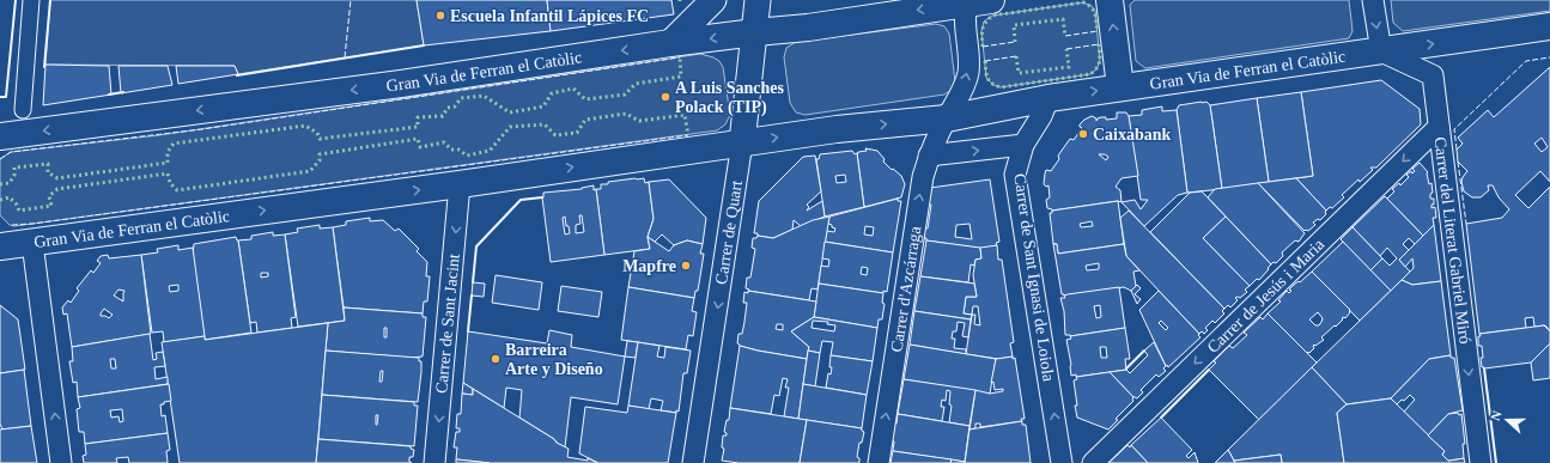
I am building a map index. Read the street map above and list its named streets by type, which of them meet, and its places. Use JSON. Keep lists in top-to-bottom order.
{
  "streets": {
    "main road": ["Gran Via de Ferran el Catòlic"],
    "street": [
      "Carrer de Quart",
      "Carrer del Literat Gabriel Miró",
      "Carrer de Sant Ignasi de Loiola",
      "Carrer d'Azcárraga",
      "Carrer de Jesús i Maria",
      "Carrer de Sant Jacint"
    ]
  },
  "crossings": [
    ["Gran Via de Ferran el Catòlic", "Carrer de Quart"],
    ["Gran Via de Ferran el Catòlic", "Carrer del Literat Gabriel Miró"],
    ["Gran Via de Ferran el Catòlic", "Carrer de Sant Ignasi de Loiola"],
    ["Gran Via de Ferran el Catòlic", "Carrer d'Azcárraga"],
    ["Gran Via de Ferran el Catòlic", "Carrer de Sant Jacint"],
    ["Carrer del Literat Gabriel Miró", "Carrer de Jesús i Maria"]
  ],
  "one_way": [
    "Carrer de Quart",
    "Carrer del Literat Gabriel Miró",
    "Carrer de Sant Ignasi de Loiola",
    "Carrer d'Azcárraga",
    "Carrer de Jesús i Maria",
    "Carrer de Sant Jacint"
  ],
  "places": [
    "Escuela Infantil Lápices FC",
    "A Luis Sanches Polack (TIP)",
    "Caixabank",
    "Mapfre",
    "Barreira Arte y Diseño"
  ],
  "north": "left"
}
